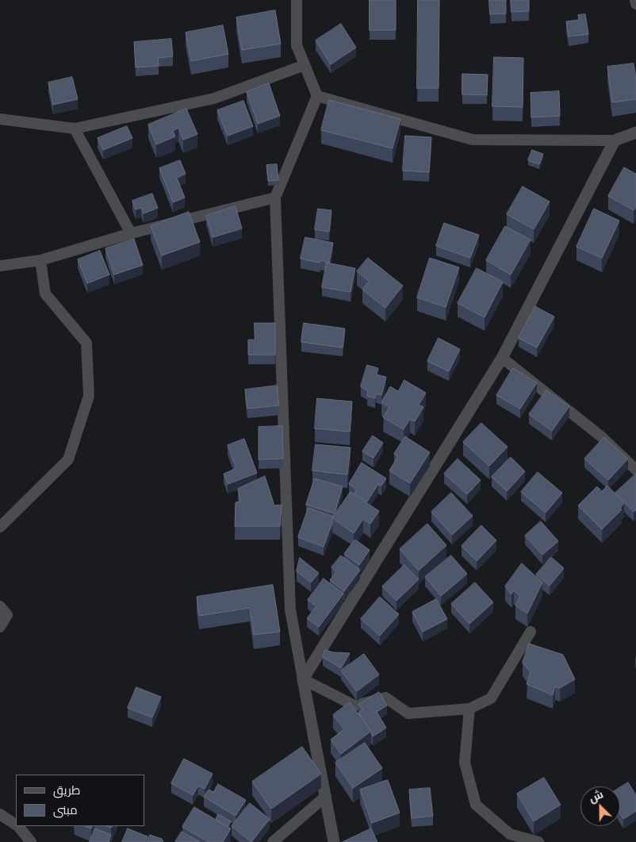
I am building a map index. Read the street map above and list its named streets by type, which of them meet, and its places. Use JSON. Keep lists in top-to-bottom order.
{
  "legend": ["طريق", "مبنى"],
  "north": "top left"
}
